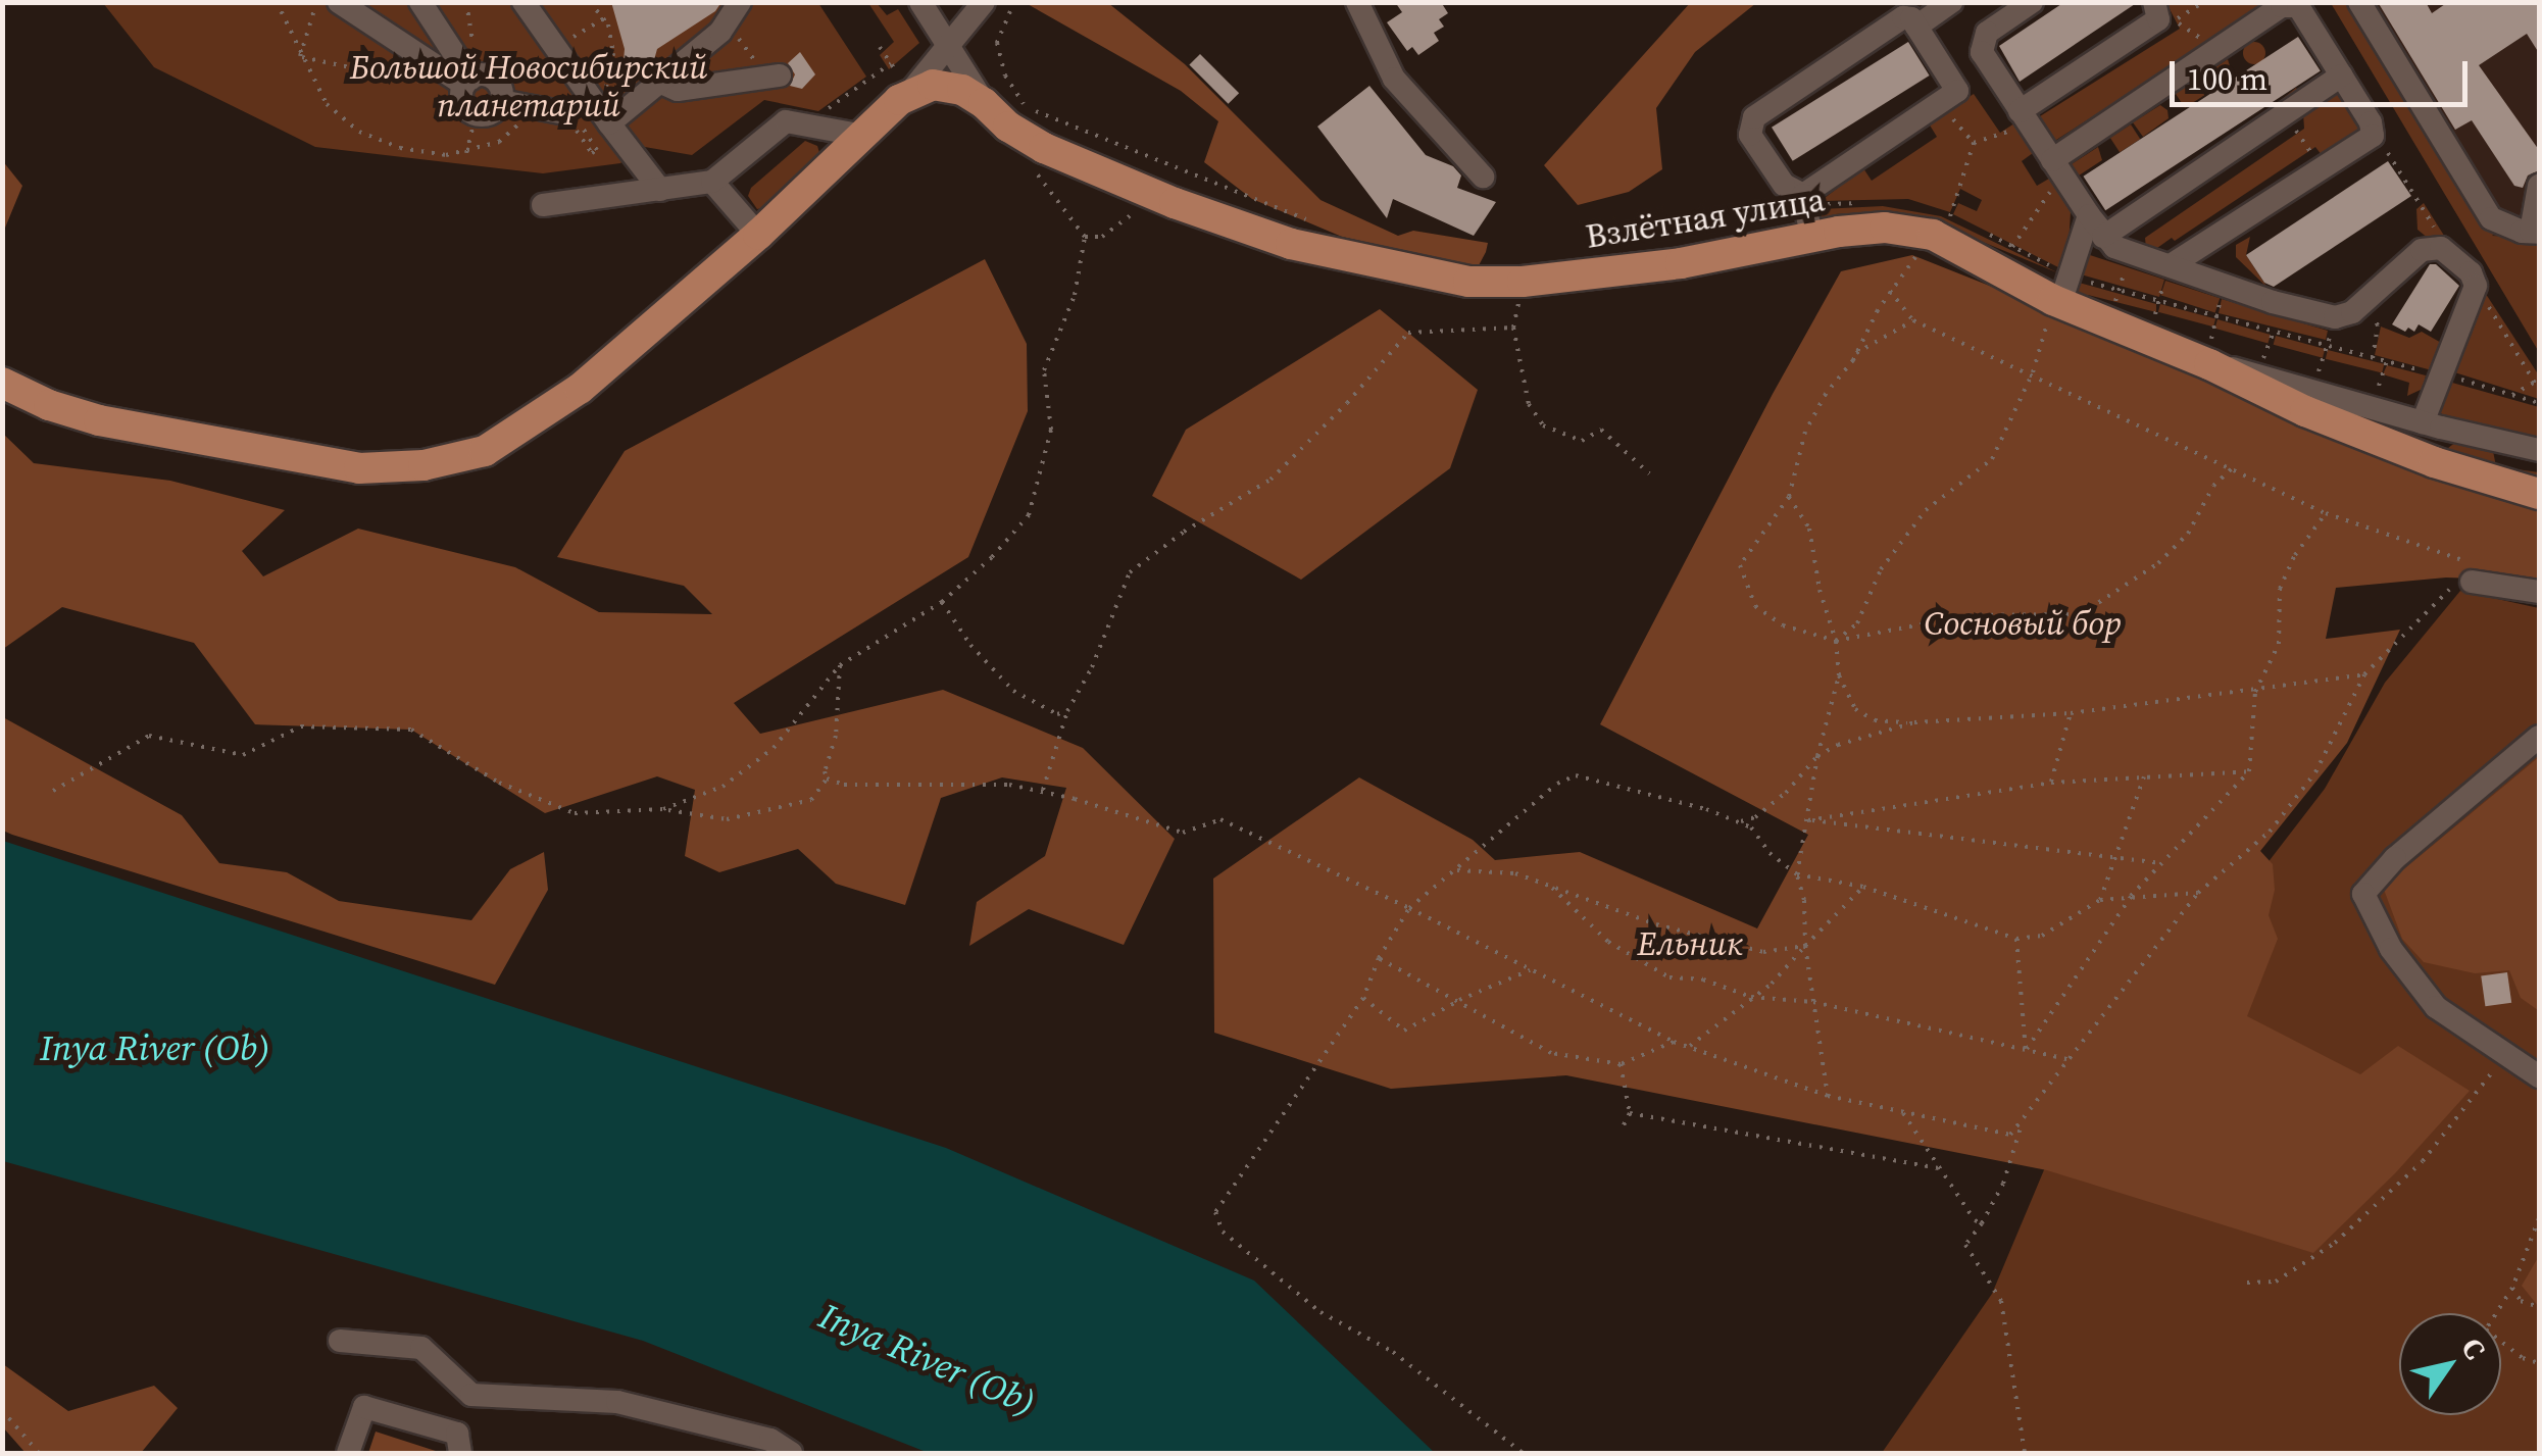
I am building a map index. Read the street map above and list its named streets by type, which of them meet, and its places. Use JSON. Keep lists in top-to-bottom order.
{
  "streets": {
    "main road": ["Взлётная улица"]
  },
  "water": ["Inya River (Ob)"],
  "parks": ["Большой Новосибирский планетарий", "Сосновый бор", "Ельник"],
  "scale_bar": "100 m",
  "north": "top right"
}
